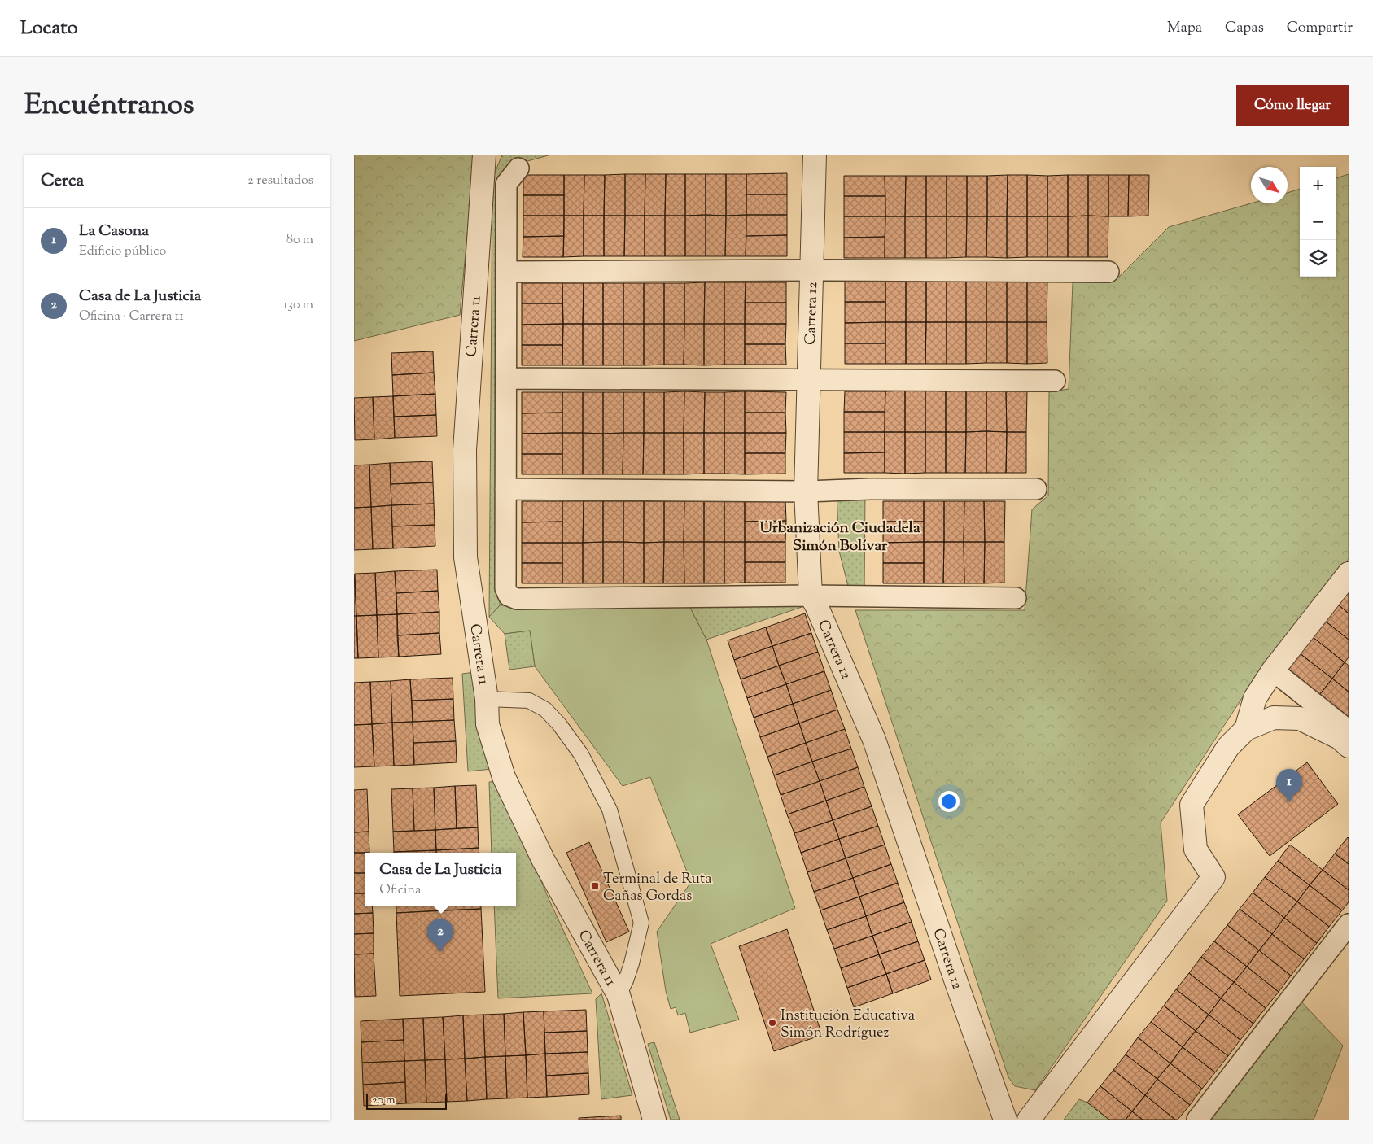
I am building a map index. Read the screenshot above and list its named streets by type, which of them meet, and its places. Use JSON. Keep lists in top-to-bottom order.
{
  "streets": {
    "street": ["Carrera 12", "Carrera 11"]
  },
  "districts": ["Urbanización Ciudadela Simón Bolívar"],
  "places": {
    "transit": ["Terminal de Ruta Cañas Gordas"],
    "other": ["Institución Educativa Simón Rodríguez"]
  },
  "scale_bar": "20 m",
  "north": "bottom right",
  "page": {
    "header": "Locato",
    "nav": ["Mapa", "Capas", "Compartir"],
    "title": "Encuéntranos",
    "buttons": "Cómo llegar",
    "heading": ["Cerca", "2 resultados"],
    "map_buttons": ["+", "−"],
    "list": [
      {
        "mark": "1",
        "name": "La Casona",
        "note": "Edificio público",
        "value": "80 m"
      },
      {
        "mark": "2",
        "name": "Casa de La Justicia",
        "note": "Oficina · Carrera 11",
        "value": "130 m"
      }
    ],
    "pins": ["1", "2"],
    "popup": ["Casa de La Justicia", "Oficina"],
    "scale": "20 m"
  }
}
